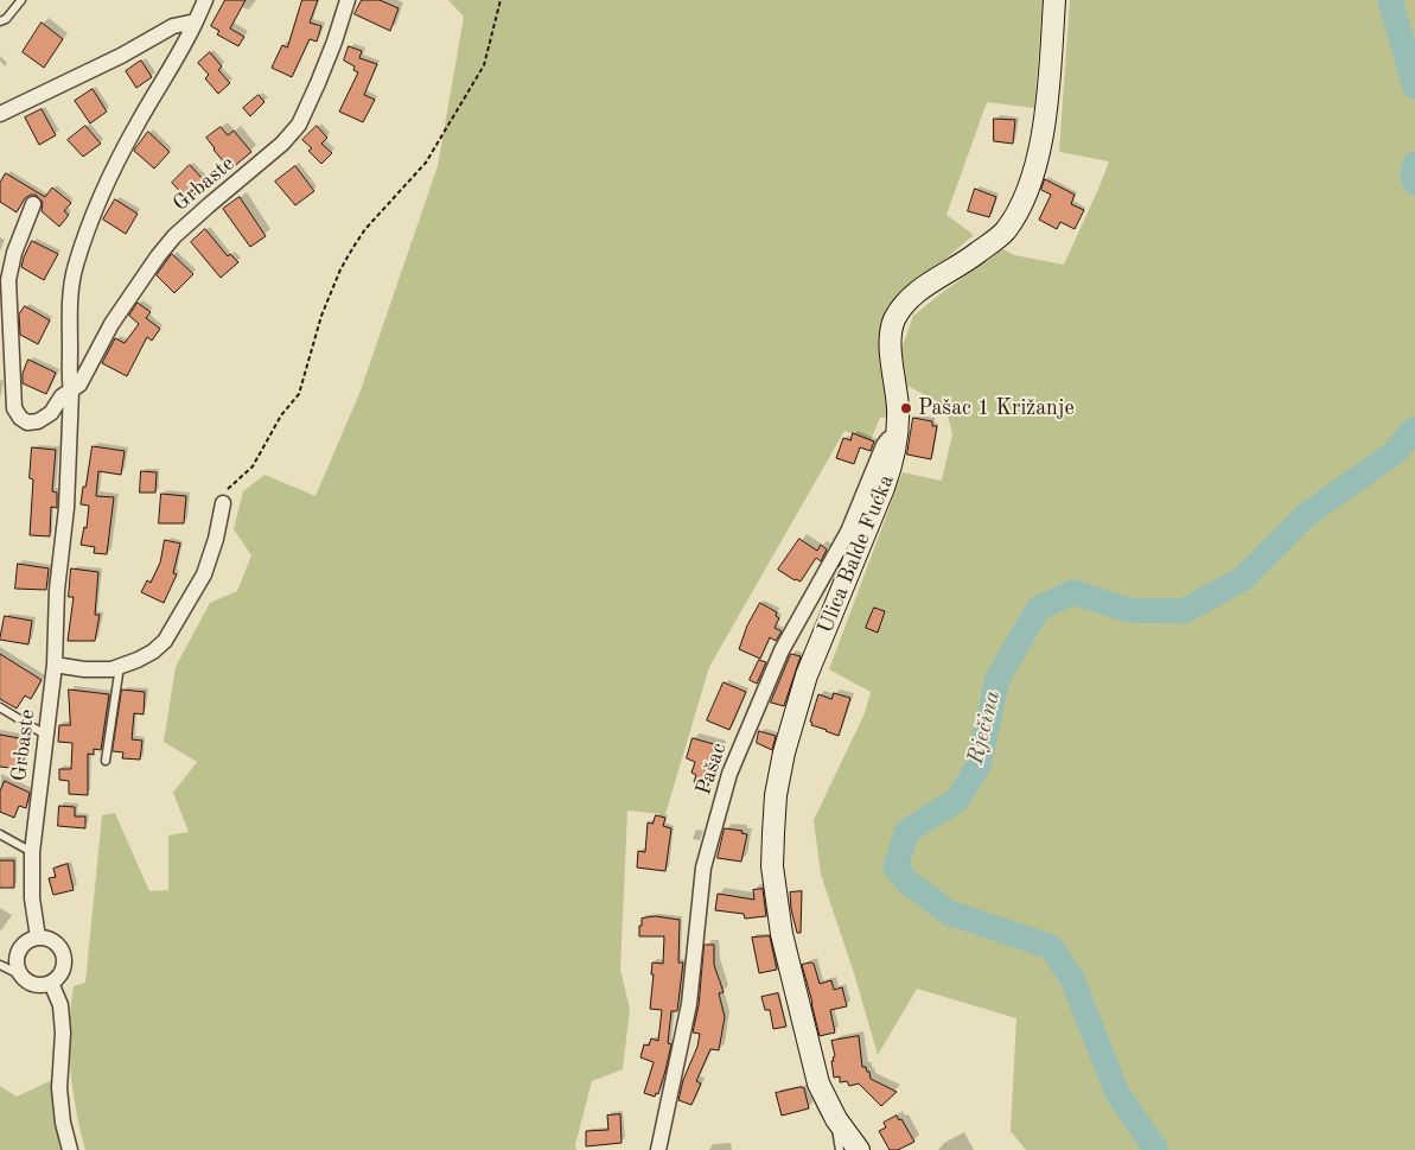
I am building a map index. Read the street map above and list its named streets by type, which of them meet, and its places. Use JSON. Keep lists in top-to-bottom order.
{
  "streets": {
    "main road": ["Ulica Balde Fućka"],
    "street": ["Grbaste", "Pašac"]
  },
  "crossings": [
    ["Ulica Balde Fućka", "Pašac"]
  ],
  "water": ["Rječina"],
  "places": ["Pašac 1 Križanje"]
}
